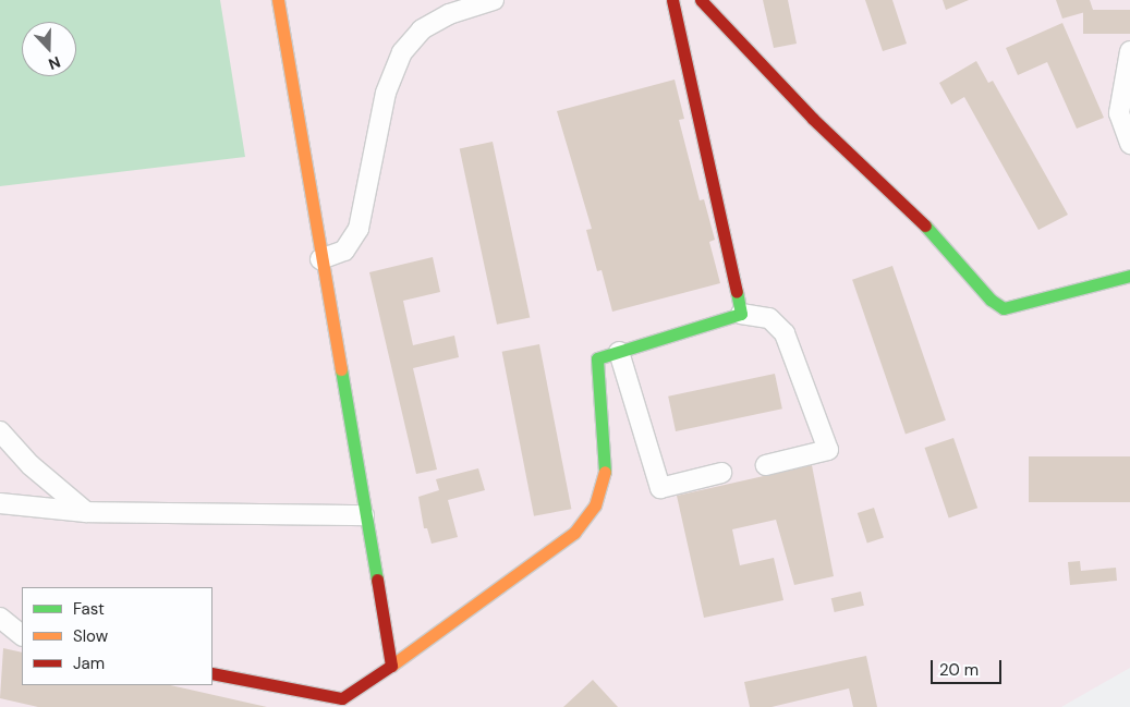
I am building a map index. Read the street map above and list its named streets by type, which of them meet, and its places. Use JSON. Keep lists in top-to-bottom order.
{
  "legend": ["Fast", "Slow", "Jam"],
  "scale_bar": "20 m",
  "north": "bottom"
}
